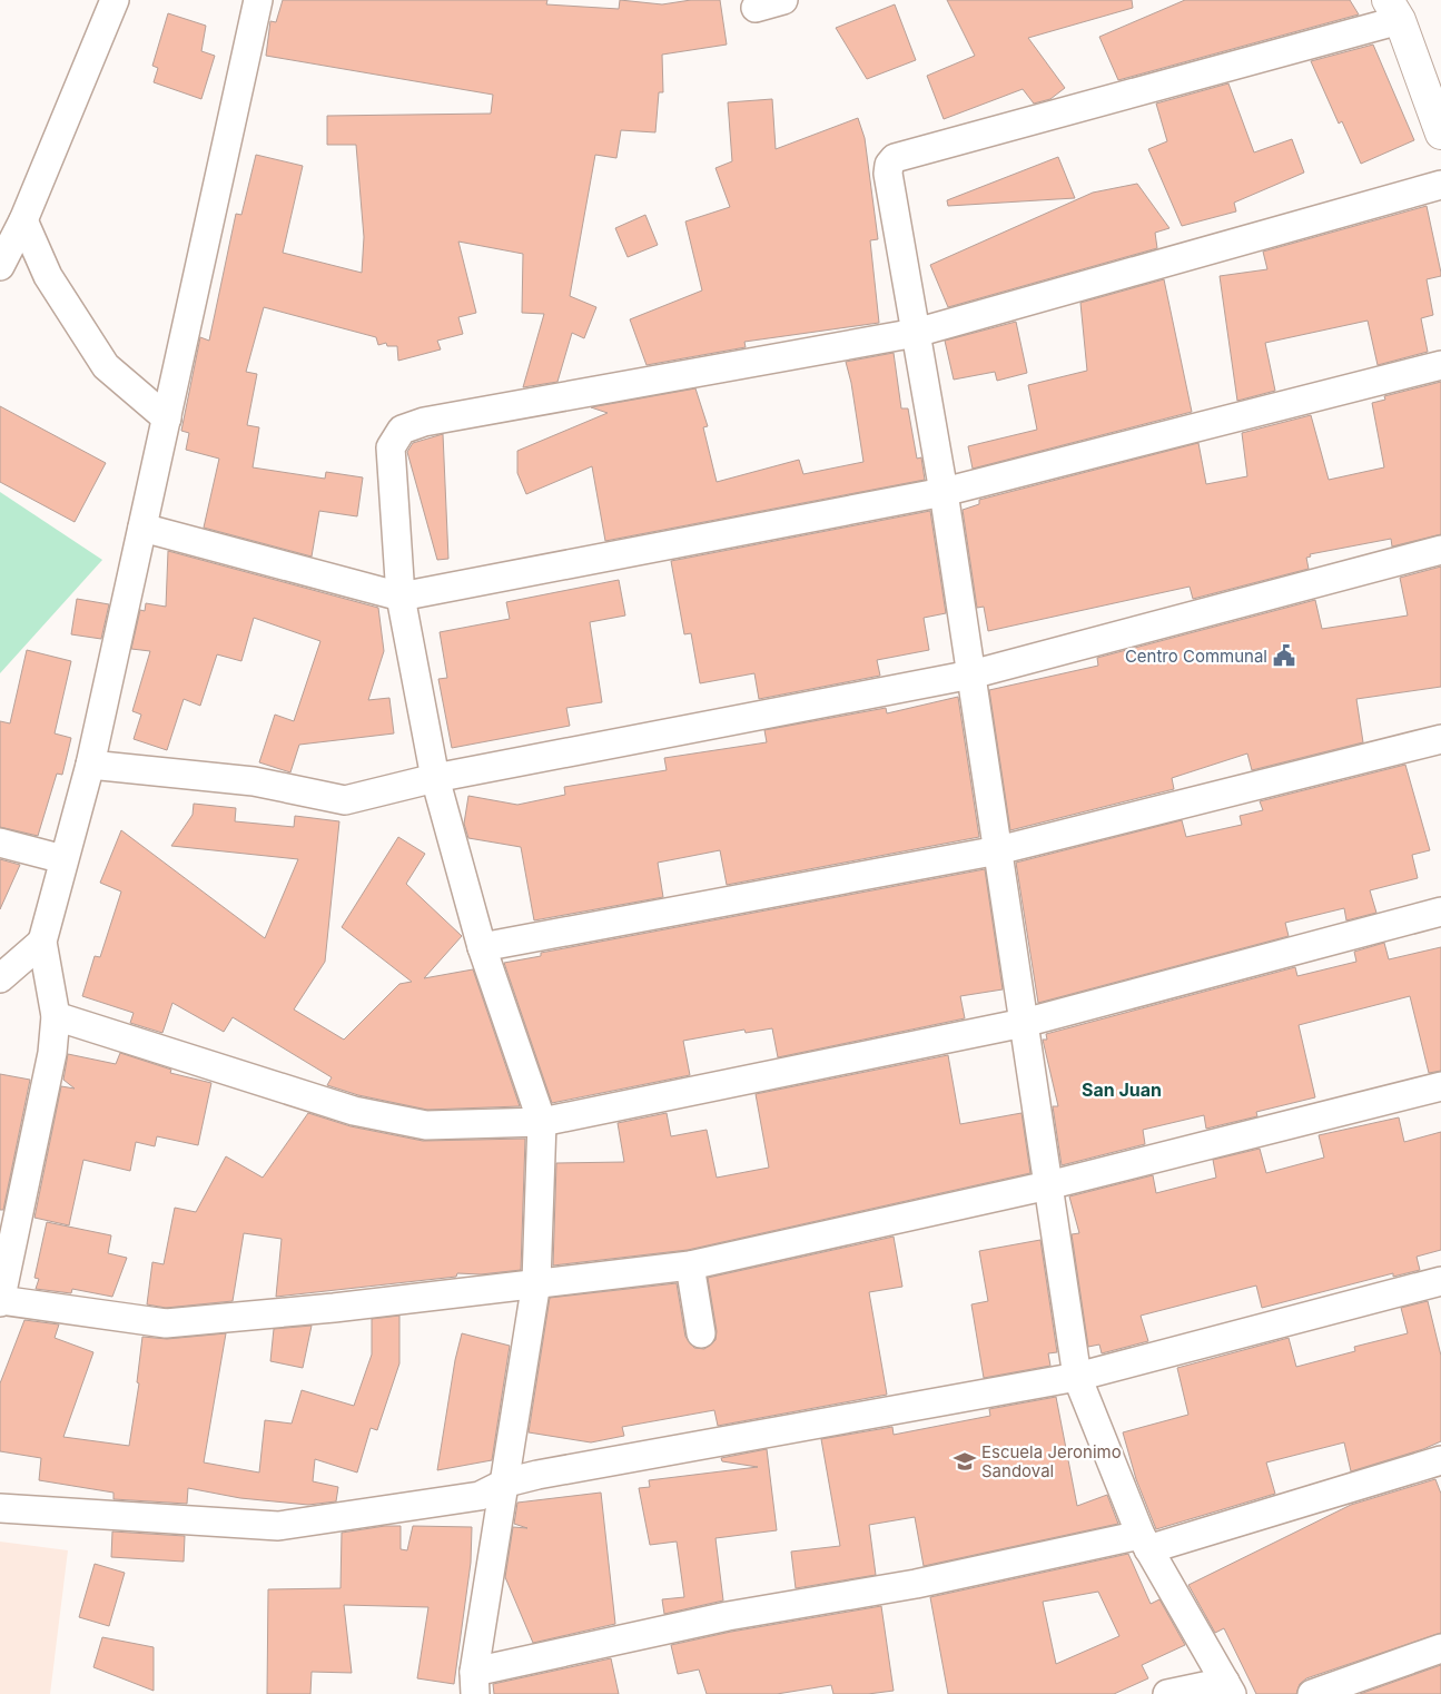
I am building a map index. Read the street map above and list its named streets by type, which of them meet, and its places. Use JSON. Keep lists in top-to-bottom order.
{
  "districts": ["San Juan"],
  "places": {
    "public building": ["Centro Communal"],
    "school or university": ["Escuela Jeronimo Sandoval"]
  }
}
